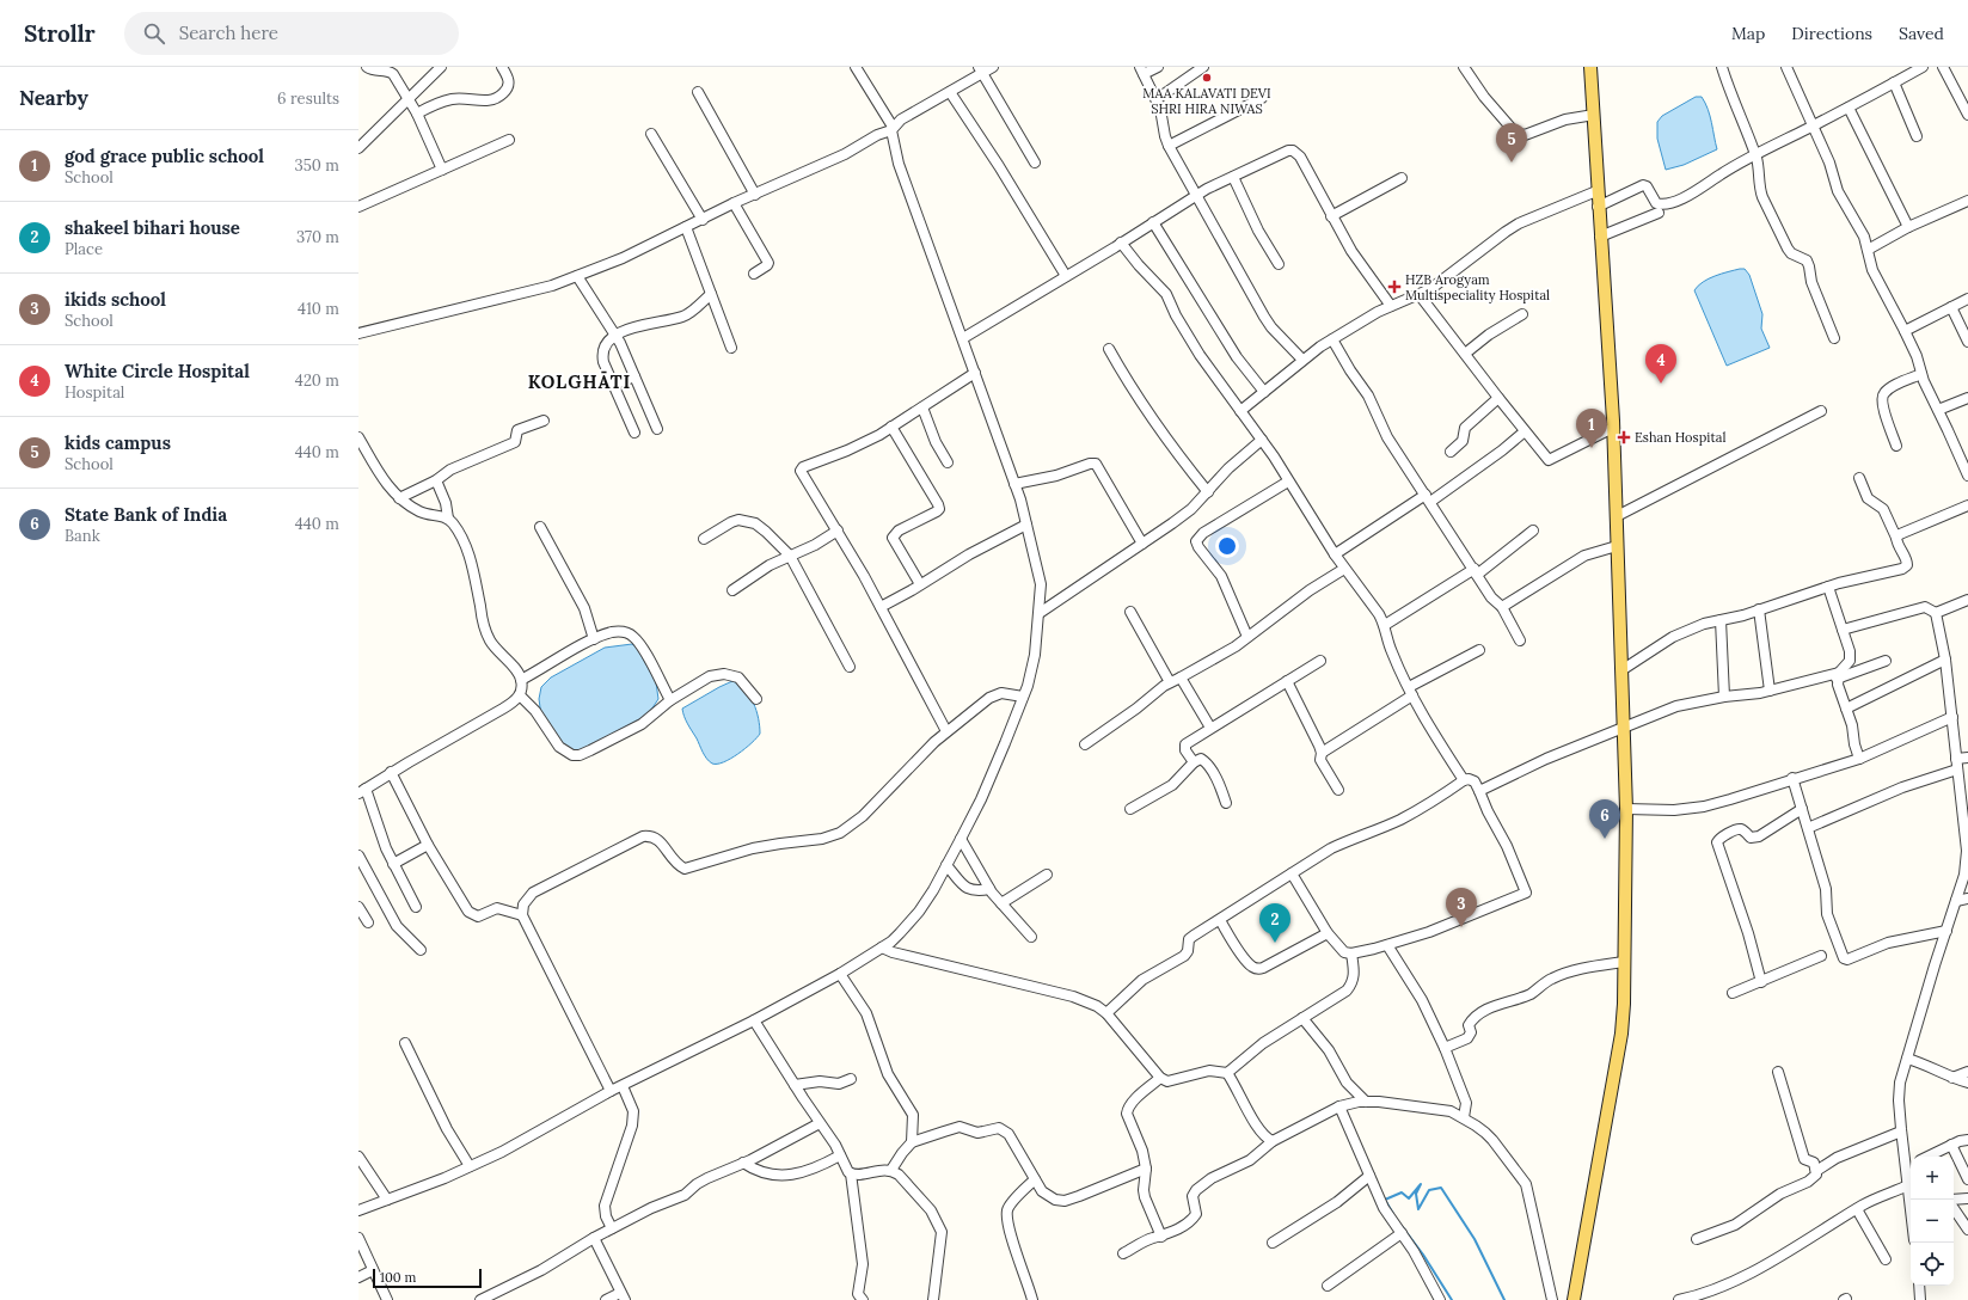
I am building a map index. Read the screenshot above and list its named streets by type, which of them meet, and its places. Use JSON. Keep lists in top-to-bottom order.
{
  "districts": ["KOLGHĀTI"],
  "places": {
    "other": ["MAA KALAVATI DEVI SHRI HIRA NIWAS"],
    "health": ["HZB Arogyam Multispeciality Hospital", "Eshan Hospital"]
  },
  "scale_bar": "100 m",
  "page": {
    "header": "Strollr",
    "search": "Search here",
    "nav": ["Map", "Directions", "Saved"],
    "heading": ["Nearby", "6 results"],
    "pins": [
      "5",
      "4",
      "1",
      "6",
      "3",
      "2"
    ],
    "list": [
      {
        "mark": "1",
        "name": "god grace public school",
        "note": "School",
        "value": "350 m"
      },
      {
        "mark": "2",
        "name": "shakeel bihari house",
        "note": "Place",
        "value": "370 m"
      },
      {
        "mark": "3",
        "name": "ikids school",
        "note": "School",
        "value": "410 m"
      },
      {
        "mark": "4",
        "name": "White Circle Hospital",
        "note": "Hospital",
        "value": "420 m"
      },
      {
        "mark": "5",
        "name": "kids campus",
        "note": "School",
        "value": "440 m"
      },
      {
        "mark": "6",
        "name": "State Bank of India",
        "note": "Bank",
        "value": "440 m"
      }
    ],
    "map_buttons": ["+", "−"],
    "scale": "100 m"
  }
}
